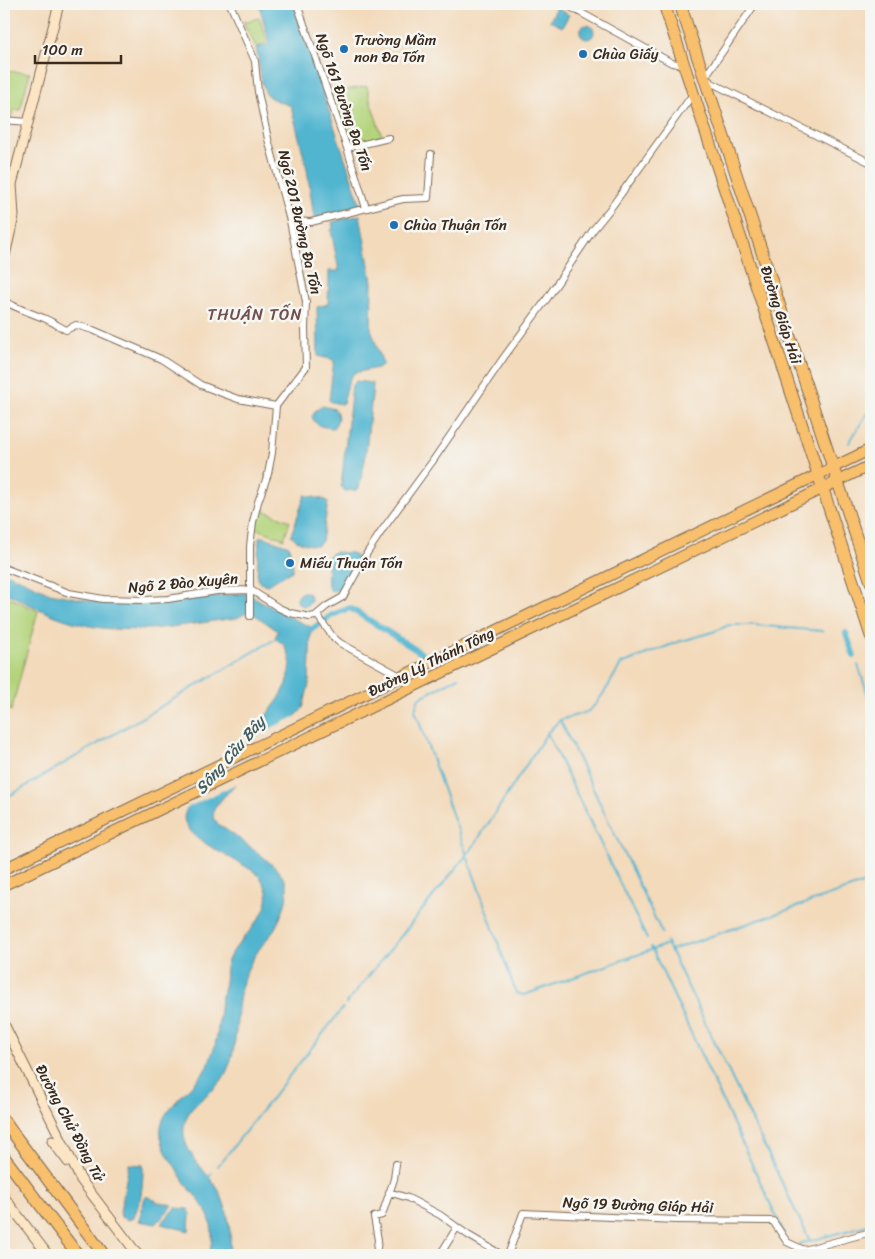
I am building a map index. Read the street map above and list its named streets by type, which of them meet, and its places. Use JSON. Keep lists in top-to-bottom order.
{
  "streets": {
    "highway": ["Đường Giáp Hải"],
    "main road": ["Đường Lý Thánh Tông", "Đường Chử Đồng Tử"],
    "street": [
      "Ngõ 161 Đường Đa Tốn",
      "Ngõ 201 Đường Đa Tốn",
      "Ngõ 2 Đào Xuyên",
      "Ngõ 19 Đường Giáp Hải"
    ]
  },
  "crossings": [
    ["Đường Giáp Hải", "Đường Lý Thánh Tông"]
  ],
  "districts": ["THUẬN TỐN"],
  "water": ["Sông Cầu Bây"],
  "places": [
    "Trường Mầm non Đa Tốn",
    "Chùa Giấy",
    "Chùa Thuận Tốn",
    "Miếu Thuận Tốn"
  ],
  "scale_bar": "100 m"
}
